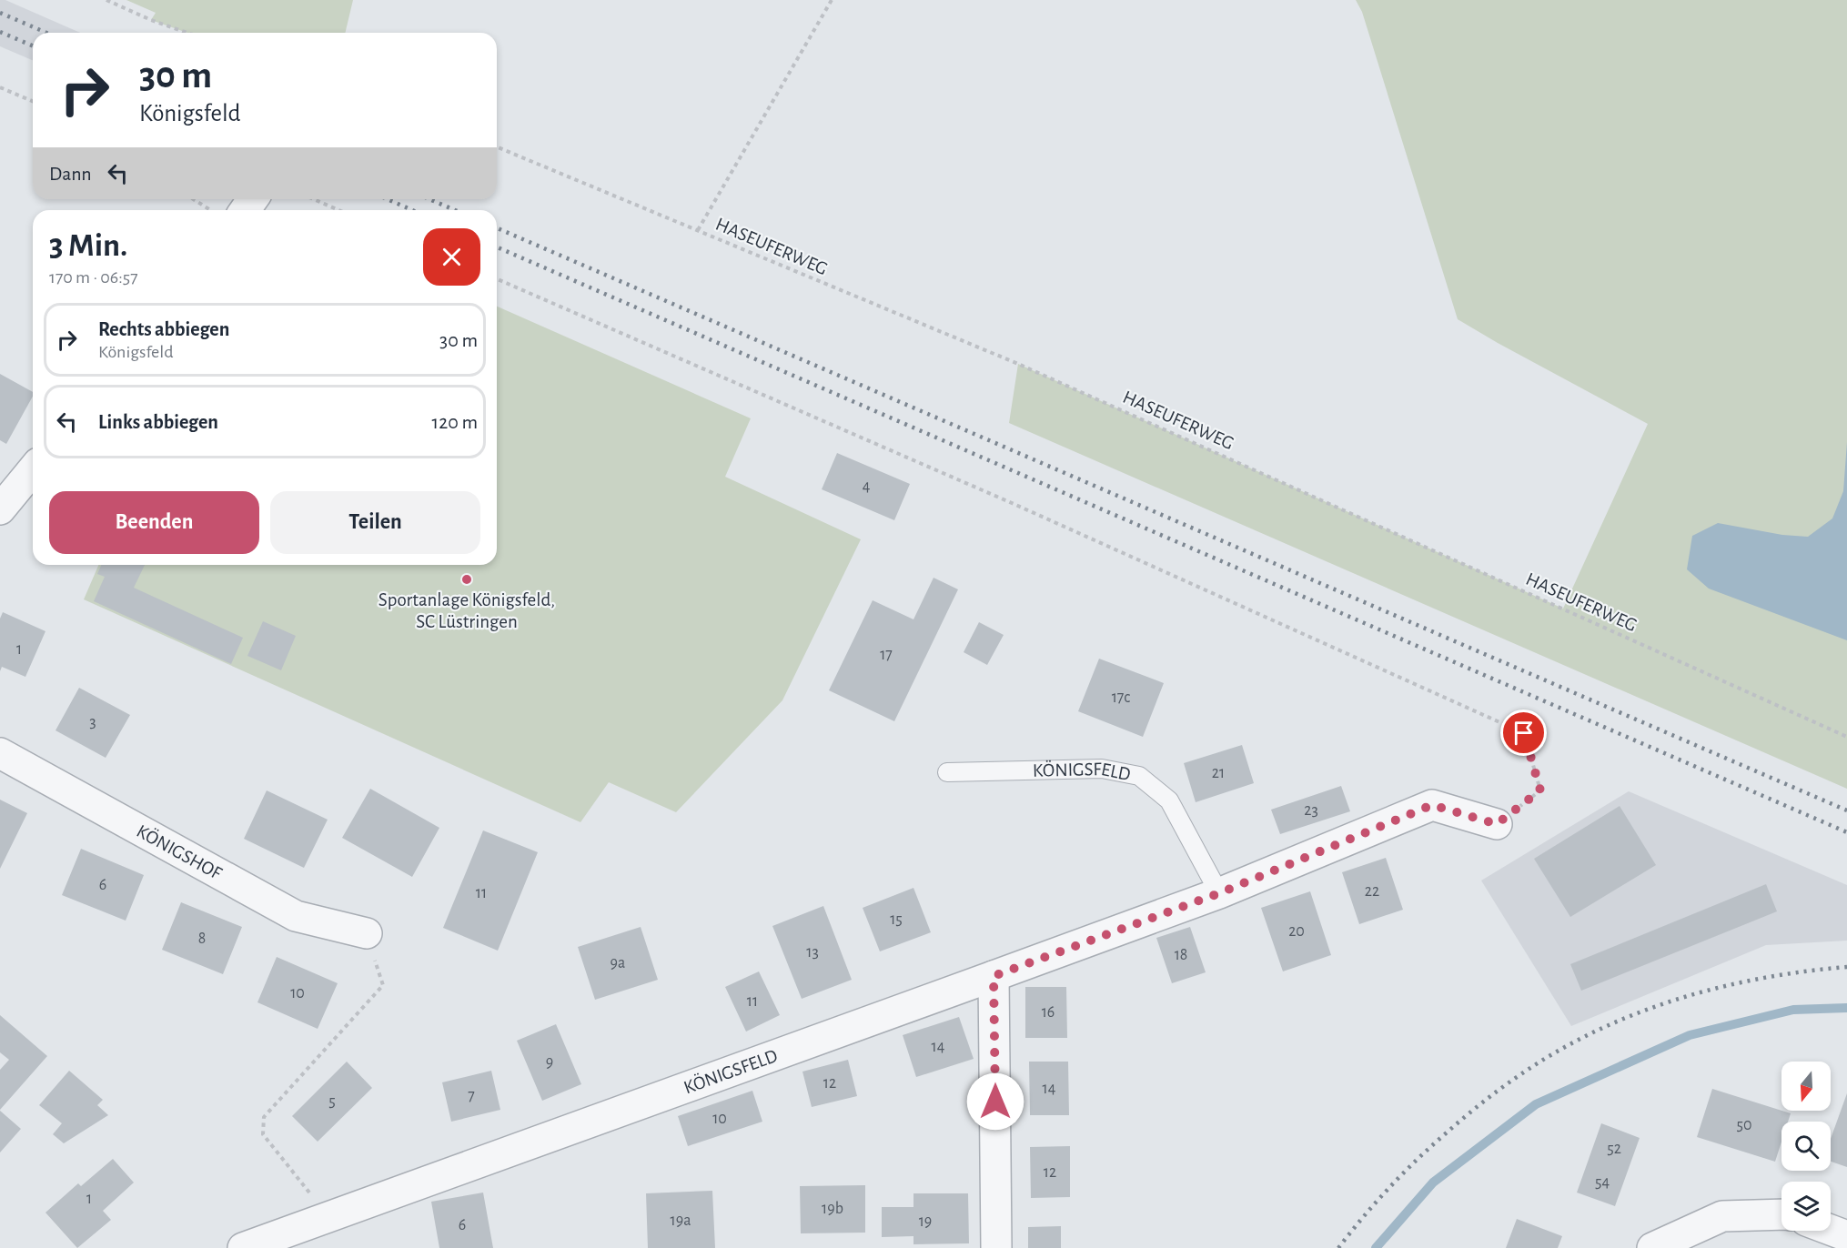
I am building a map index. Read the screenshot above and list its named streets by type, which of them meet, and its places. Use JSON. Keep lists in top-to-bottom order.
{
  "streets": {
    "street": ["KÖNIGSFELD", "KÖNIGSHOF"],
    "path": ["HASEUFERWEG"]
  },
  "places": ["Sportanlage Königsfeld, SC Lüstringen"],
  "house_numbers": [
    "4",
    "1",
    "17",
    "17c",
    "3",
    "21",
    "23",
    "6",
    "22",
    "11",
    "15",
    "20",
    "8",
    "13",
    "18",
    "9a",
    "10",
    "11",
    "16",
    "14",
    "9",
    "12",
    "14",
    "7",
    "5",
    "10",
    "50",
    "52",
    "12",
    "54",
    "1",
    "19b",
    "19a",
    "19",
    "6"
  ],
  "north": "bottom",
  "page": {
    "turn": ["30 m", "Königsfeld"],
    "then": "Dann",
    "heading": ["3 Min.", "170 m · 06:57"],
    "list": [
      {
        "name": "Rechts abbiegen",
        "note": "Königsfeld",
        "value": "30 m"
      },
      {
        "name": "Links abbiegen",
        "value": "120 m"
      }
    ],
    "buttons": ["Beenden", "Teilen"]
  }
}
